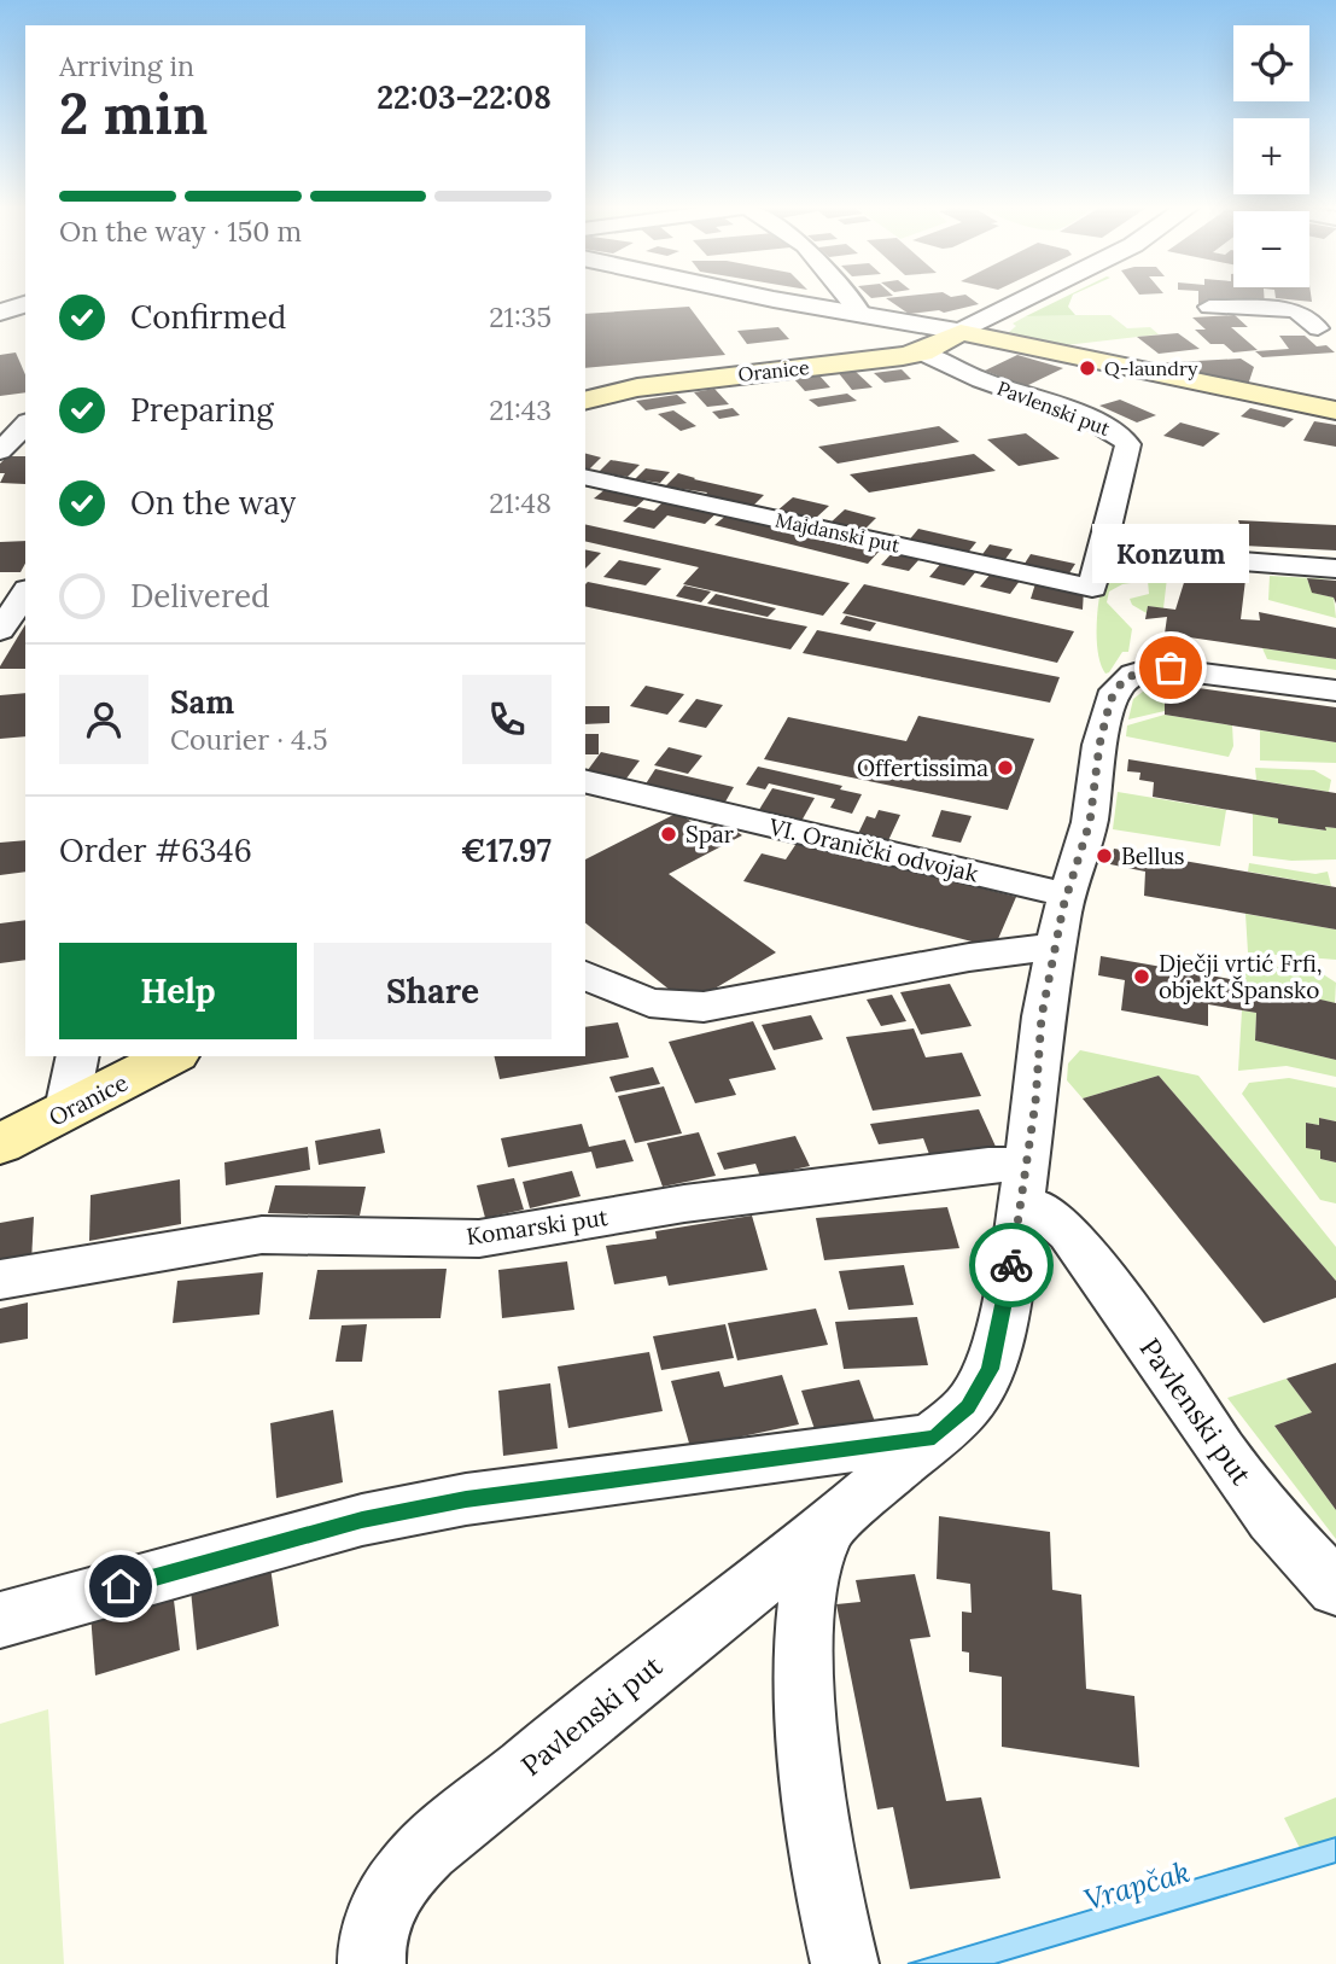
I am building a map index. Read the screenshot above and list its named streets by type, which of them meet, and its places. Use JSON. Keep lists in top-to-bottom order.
{
  "streets": {
    "main road": ["Oranice"],
    "street": [
      "Pavlenski put",
      "Majdanski put",
      "VI. Oranički odvojak",
      "Komarski put"
    ]
  },
  "crossings": [
    ["Oranice", "Pavlenski put"],
    ["Pavlenski put", "Majdanski put"],
    ["Pavlenski put", "VI. Oranički odvojak"],
    ["Pavlenski put", "Komarski put"]
  ],
  "water": ["Vrapčak"],
  "places": [
    "Q-laundry",
    "Konzum",
    "Offertissima",
    "Spar",
    "Bellus",
    "Dječji vrtić Frfi, objekt Špansko"
  ],
  "page": {
    "map_buttons": ["+", "−"],
    "heading": ["2 min", "Arriving in", "22:03–22:08"],
    "panel": [
      "Sam",
      "Courier · 4.5",
      "Order #6346",
      "€17.97"
    ],
    "bar": "On the way · 150 m",
    "list": [
      ["Confirmed", "21:35"],
      ["Preparing", "21:43"],
      ["On the way", "21:48"],
      "Delivered"
    ],
    "bubble": "Konzum",
    "buttons": ["Help", "Share"]
  }
}
